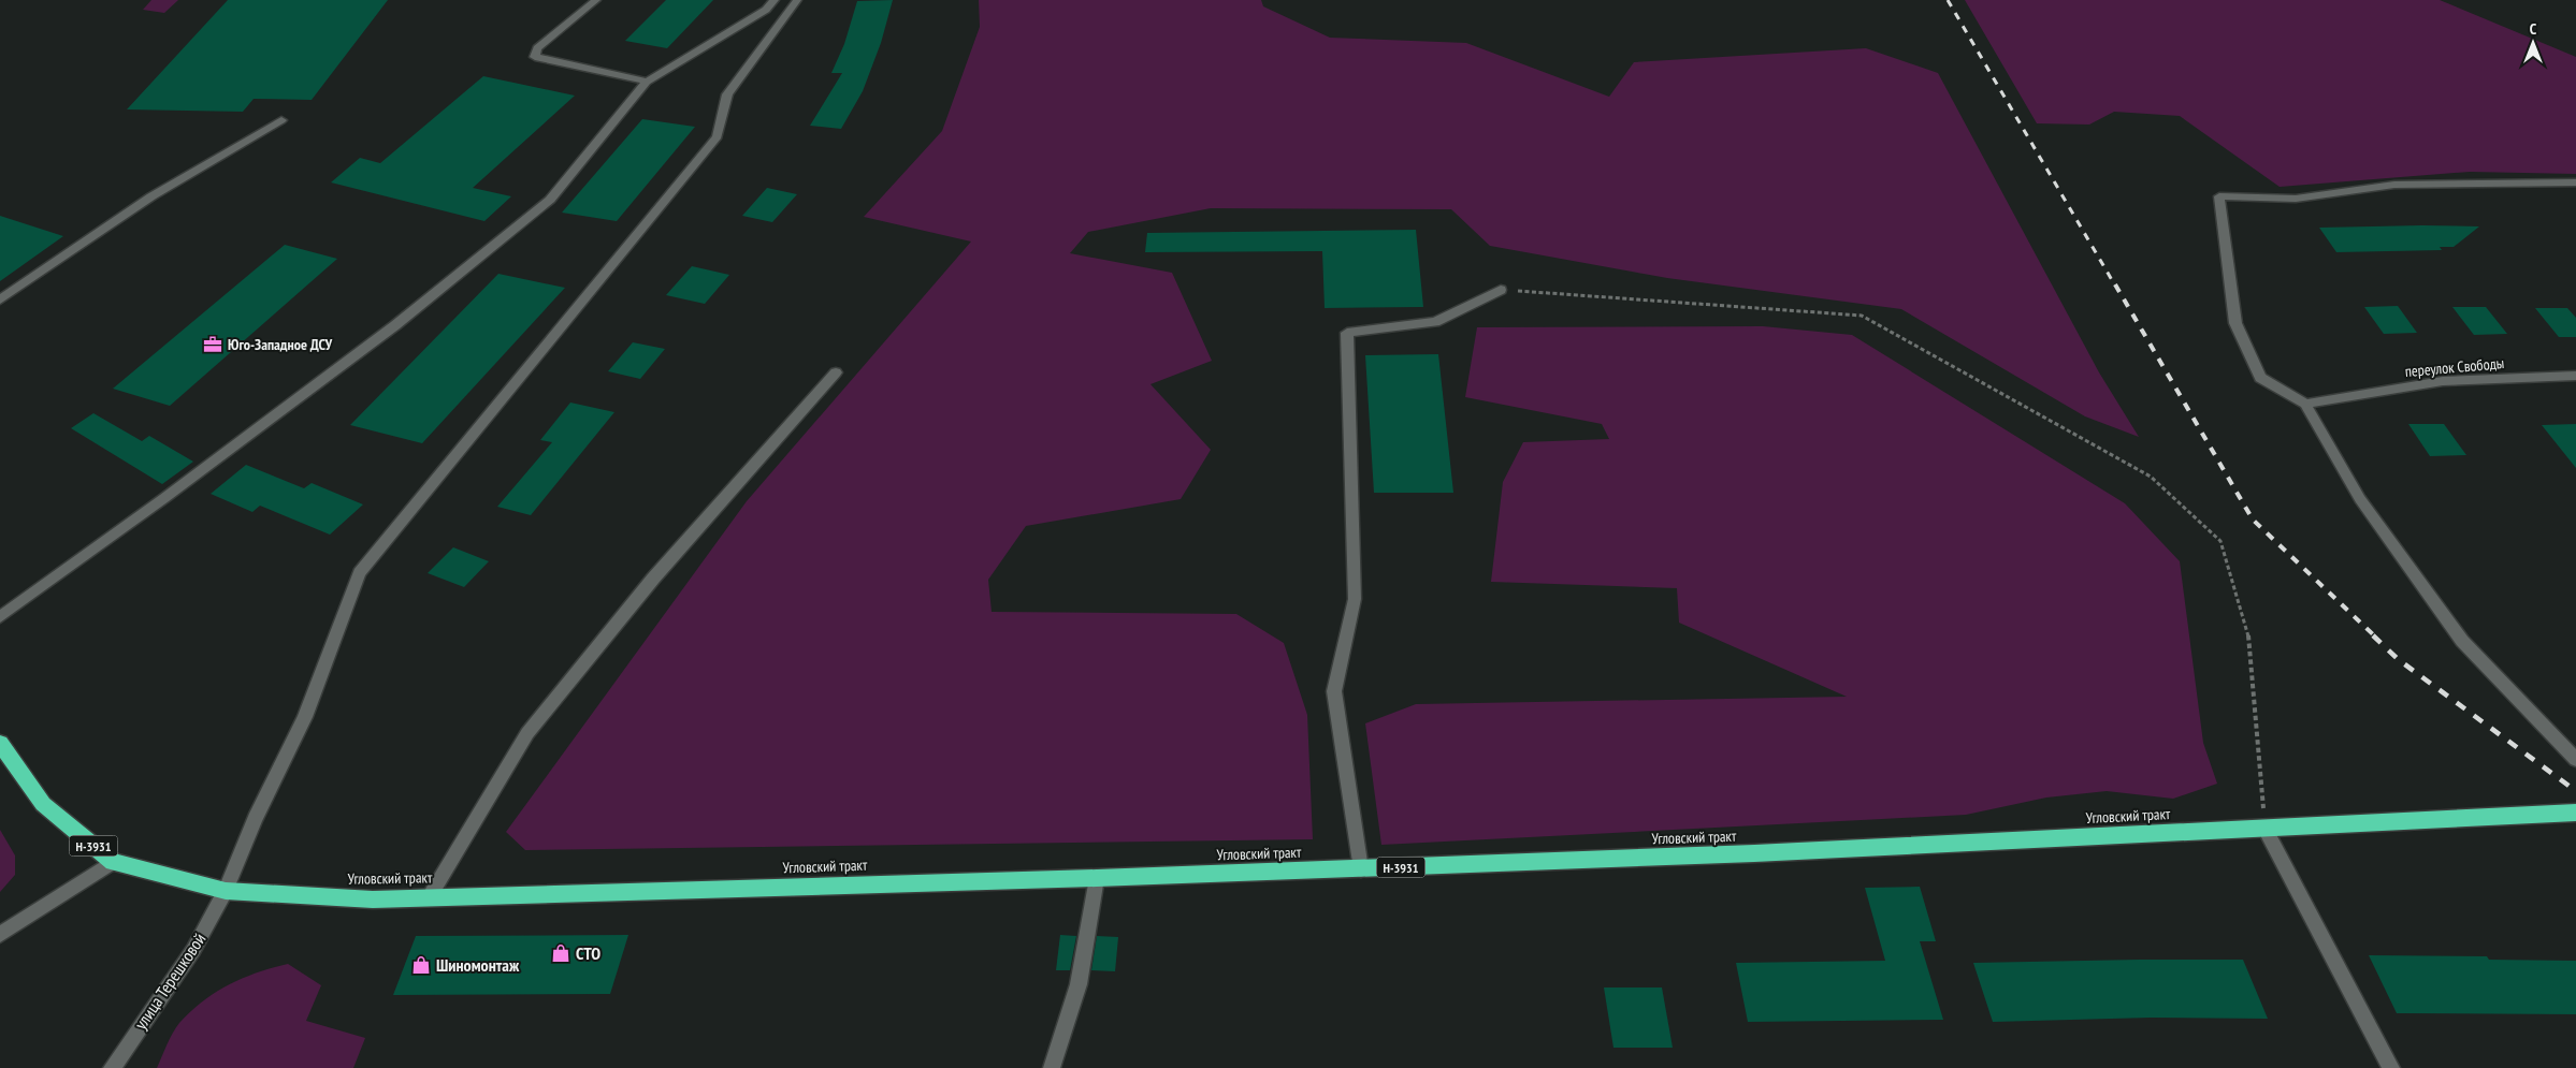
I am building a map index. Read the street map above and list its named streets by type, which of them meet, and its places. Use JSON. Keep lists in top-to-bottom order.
{
  "streets": {
    "highway": ["Угловский тракт", "Н-3931"],
    "street": ["переулок Свободы", "улица Терешковой"]
  },
  "crossings": [
    ["Угловский тракт", "улица Терешковой"]
  ],
  "places": {
    "office": ["Юго-Западное ДСУ"],
    "shop": ["СТО", "Шиномонтаж"]
  },
  "north": "top"
}
